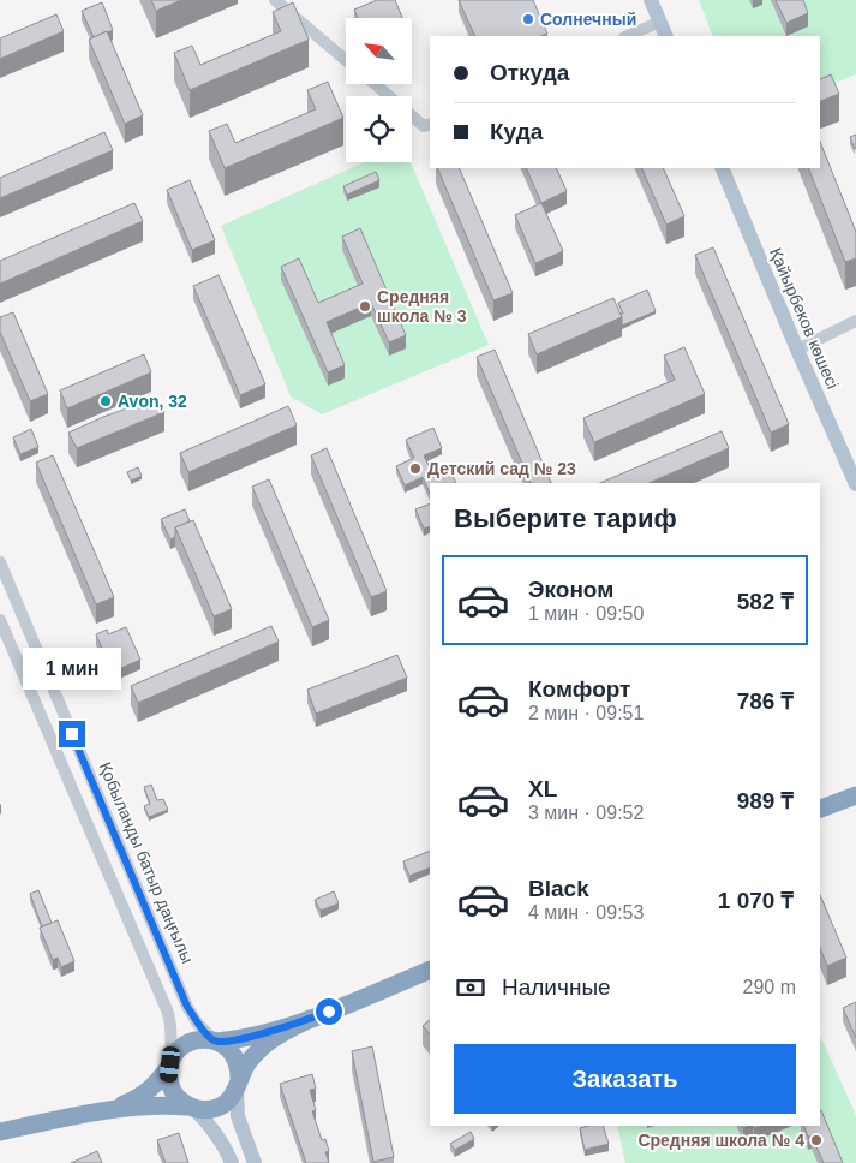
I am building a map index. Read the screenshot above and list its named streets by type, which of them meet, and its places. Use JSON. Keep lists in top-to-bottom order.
{
  "streets": {
    "main road": ["Қайырбеков көшесі"],
    "street": ["Қобыланды батыр даңғылы"]
  },
  "places": [
    "Солнечный",
    "Средняя школа № 3",
    "Avon, 32",
    "Детский сад № 23",
    "Средняя школа № 4"
  ],
  "north": "top left",
  "page": {
    "banner": ["Откуда", "Куда"],
    "heading": "Выберите тариф",
    "list": [
      {
        "name": "Эконом",
        "note": "1 мин · 09:50",
        "value": "582 ₸"
      },
      {
        "name": "Комфорт",
        "note": "2 мин · 09:51",
        "value": "786 ₸"
      },
      {
        "name": "XL",
        "note": "3 мин · 09:52",
        "value": "989 ₸"
      },
      {
        "name": "Black",
        "note": "4 мин · 09:53",
        "value": "1 070 ₸"
      }
    ],
    "bubble": "1 мин",
    "pay": ["Наличные", "290 m"],
    "buttons": "Заказать"
  }
}
